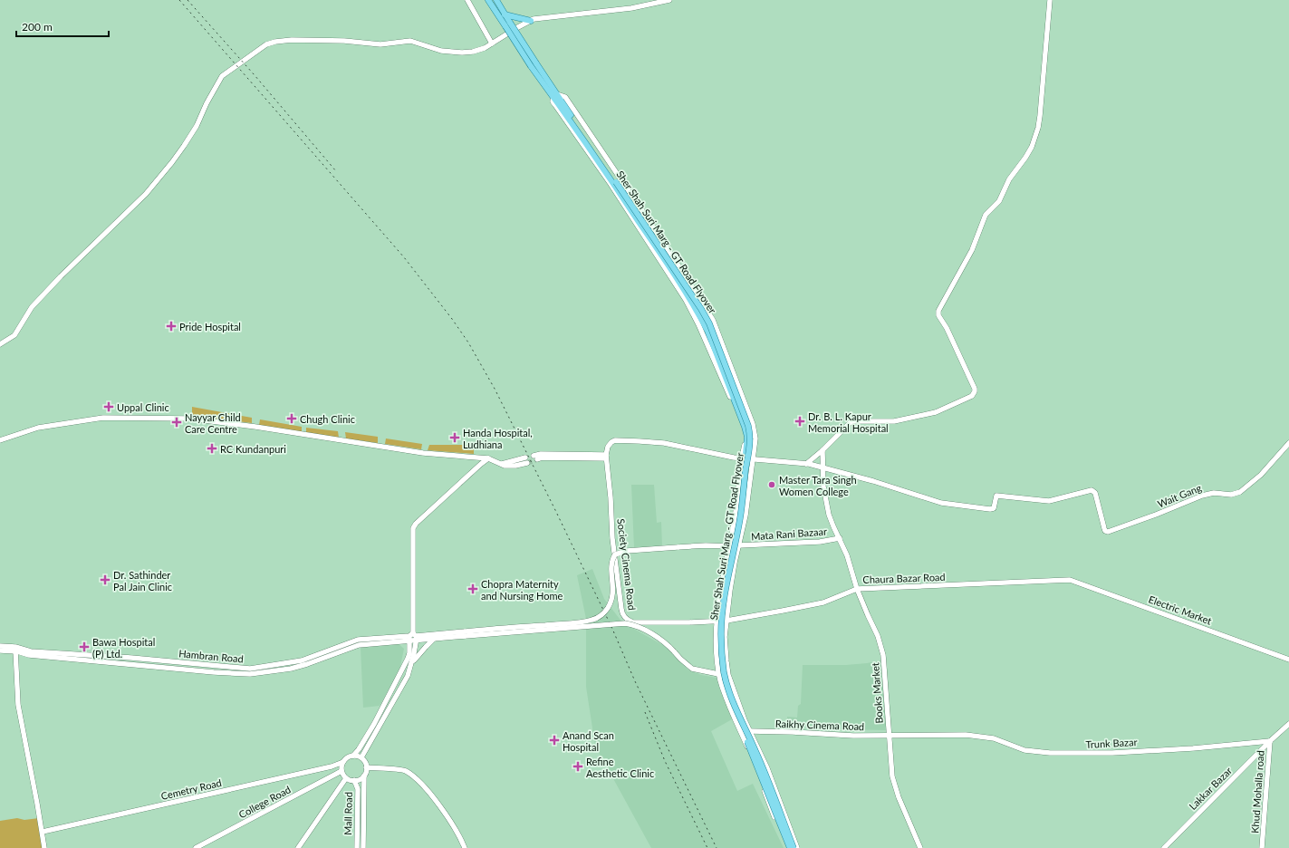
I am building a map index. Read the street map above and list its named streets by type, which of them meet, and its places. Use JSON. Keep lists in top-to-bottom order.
{
  "streets": {
    "main road": ["Sher Shah Suri Marg - GT Road Flyover"],
    "street": [
      "Wait Gang",
      "Mata Rani Bazaar",
      "Society Cinema Road",
      "Chaura Bazar Road",
      "Electric Market",
      "Hambran Road",
      "Books Market",
      "Raikhy Cinema Road",
      "Trunk Bazar",
      "Lakkar Bazar",
      "Cemetry Road",
      "Khud Mohalla road",
      "College Road",
      "Mall Road"
    ]
  },
  "crossings": [
    ["Wait Gang", "Books Market"],
    ["Mata Rani Bazaar", "Books Market"],
    ["Society Cinema Road", "Chaura Bazar Road"],
    ["Chaura Bazar Road", "Electric Market"],
    ["Chaura Bazar Road", "Books Market"],
    ["Books Market", "Raikhy Cinema Road"],
    ["Raikhy Cinema Road", "Trunk Bazar"],
    ["Trunk Bazar", "Lakkar Bazar"],
    ["Trunk Bazar", "Khud Mohalla road"],
    ["Lakkar Bazar", "Khud Mohalla road"],
    ["Cemetry Road", "College Road"],
    ["Cemetry Road", "Mall Road"],
    ["College Road", "Mall Road"]
  ],
  "places": {
    "health": [
      "Pride Hospital",
      "Uppal Clinic",
      "Chugh Clinic",
      "Dr. B. L. Kapur Memorial Hospital",
      "Nayyar Child Care Centre",
      "Handa Hospital, Ludhiana",
      "RC Kundanpuri",
      "Dr. Sathinder Pal Jain Clinic",
      "Chopra Maternity and Nursing Home",
      "Bawa Hospital (P) Ltd.",
      "Anand Scan Hospital",
      "Refine Aesthetic Clinic"
    ],
    "other": ["Master Tara Singh Women College"]
  },
  "scale_bar": "200 m"
}
